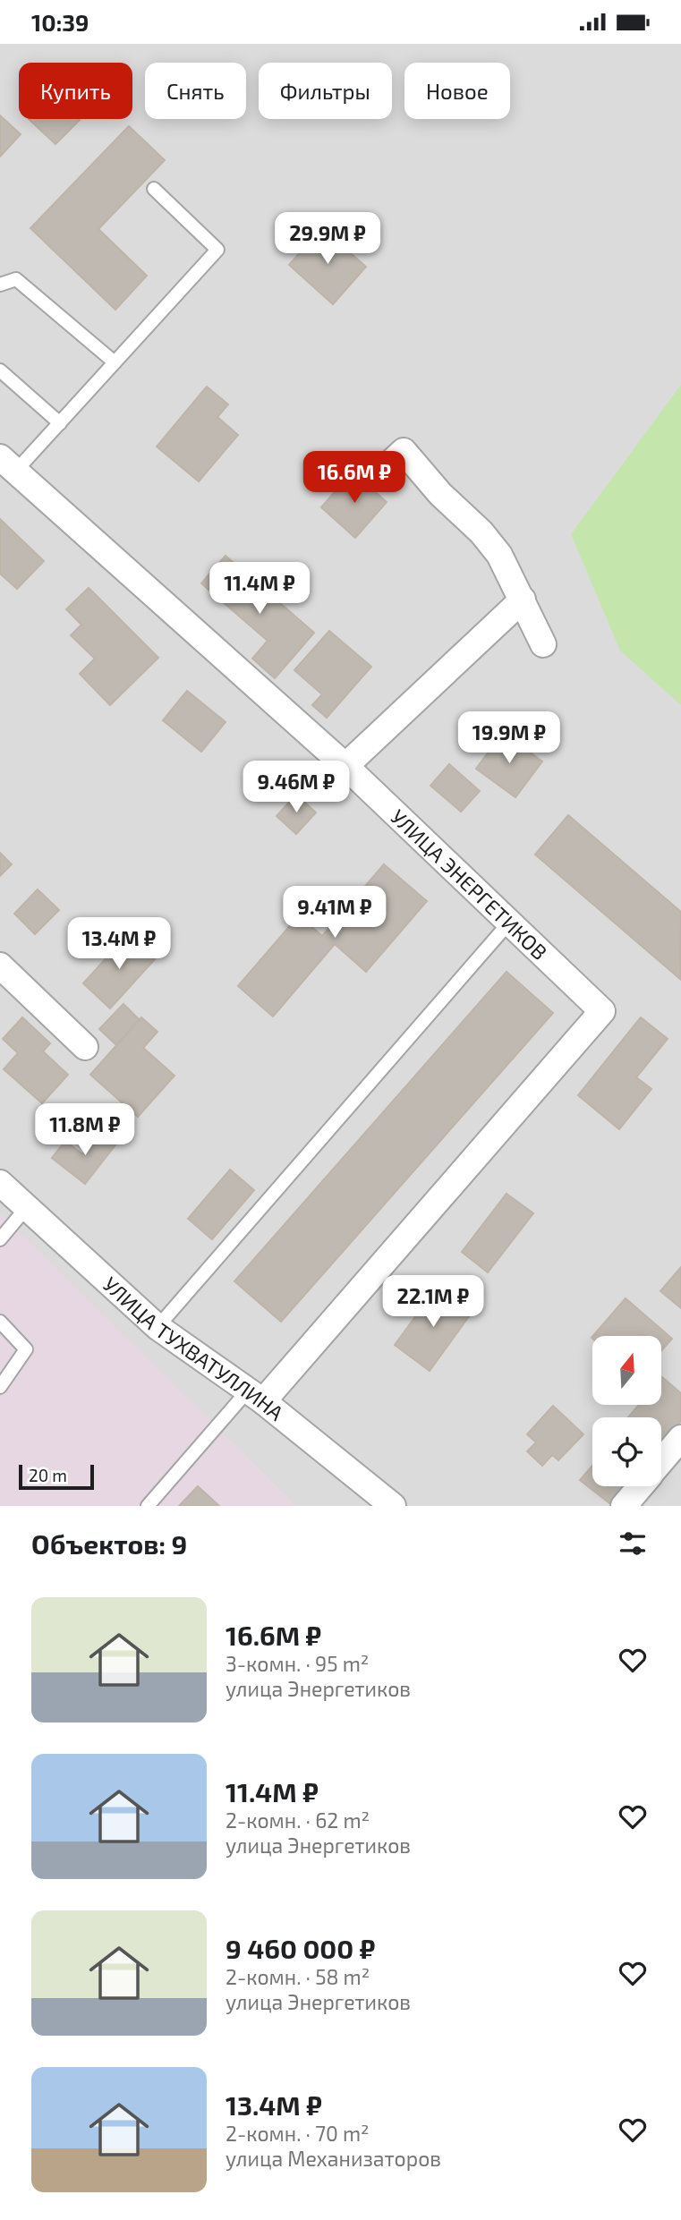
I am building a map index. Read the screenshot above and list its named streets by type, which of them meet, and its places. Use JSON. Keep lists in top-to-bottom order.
{
  "streets": {
    "street": ["УЛИЦА ЭНЕРГЕТИКОВ", "УЛИЦА ТУХВАТУЛЛИНА"]
  },
  "crossings": [
    ["УЛИЦА ЭНЕРГЕТИКОВ", "УЛИЦА ТУХВАТУЛЛИНА"]
  ],
  "scale_bar": "20 m",
  "north": "top",
  "page": {
    "status": "10:39",
    "chip": [
      "Купить",
      "Снять",
      "Фильтры",
      "Новое"
    ],
    "price": [
      "29.9M ₽",
      "16.6M ₽",
      "11.4M ₽",
      "19.9M ₽",
      "9.46M ₽",
      "9.41M ₽",
      "13.4M ₽",
      "11.8M ₽",
      "22.1M ₽"
    ],
    "scale": "20 m",
    "heading": "Объектов: 9",
    "list": [
      {
        "name": "16.6M ₽",
        "note": "3-комн. · 95 m² · улица Энергетиков"
      },
      {
        "name": "11.4M ₽",
        "note": "2-комн. · 62 m² · улица Энергетиков"
      },
      {
        "name": "9 460 000 ₽",
        "note": "2-комн. · 58 m² · улица Энергетиков"
      },
      {
        "name": "13.4M ₽",
        "note": "2-комн. · 70 m² · улица Механизаторов"
      }
    ]
  }
}
